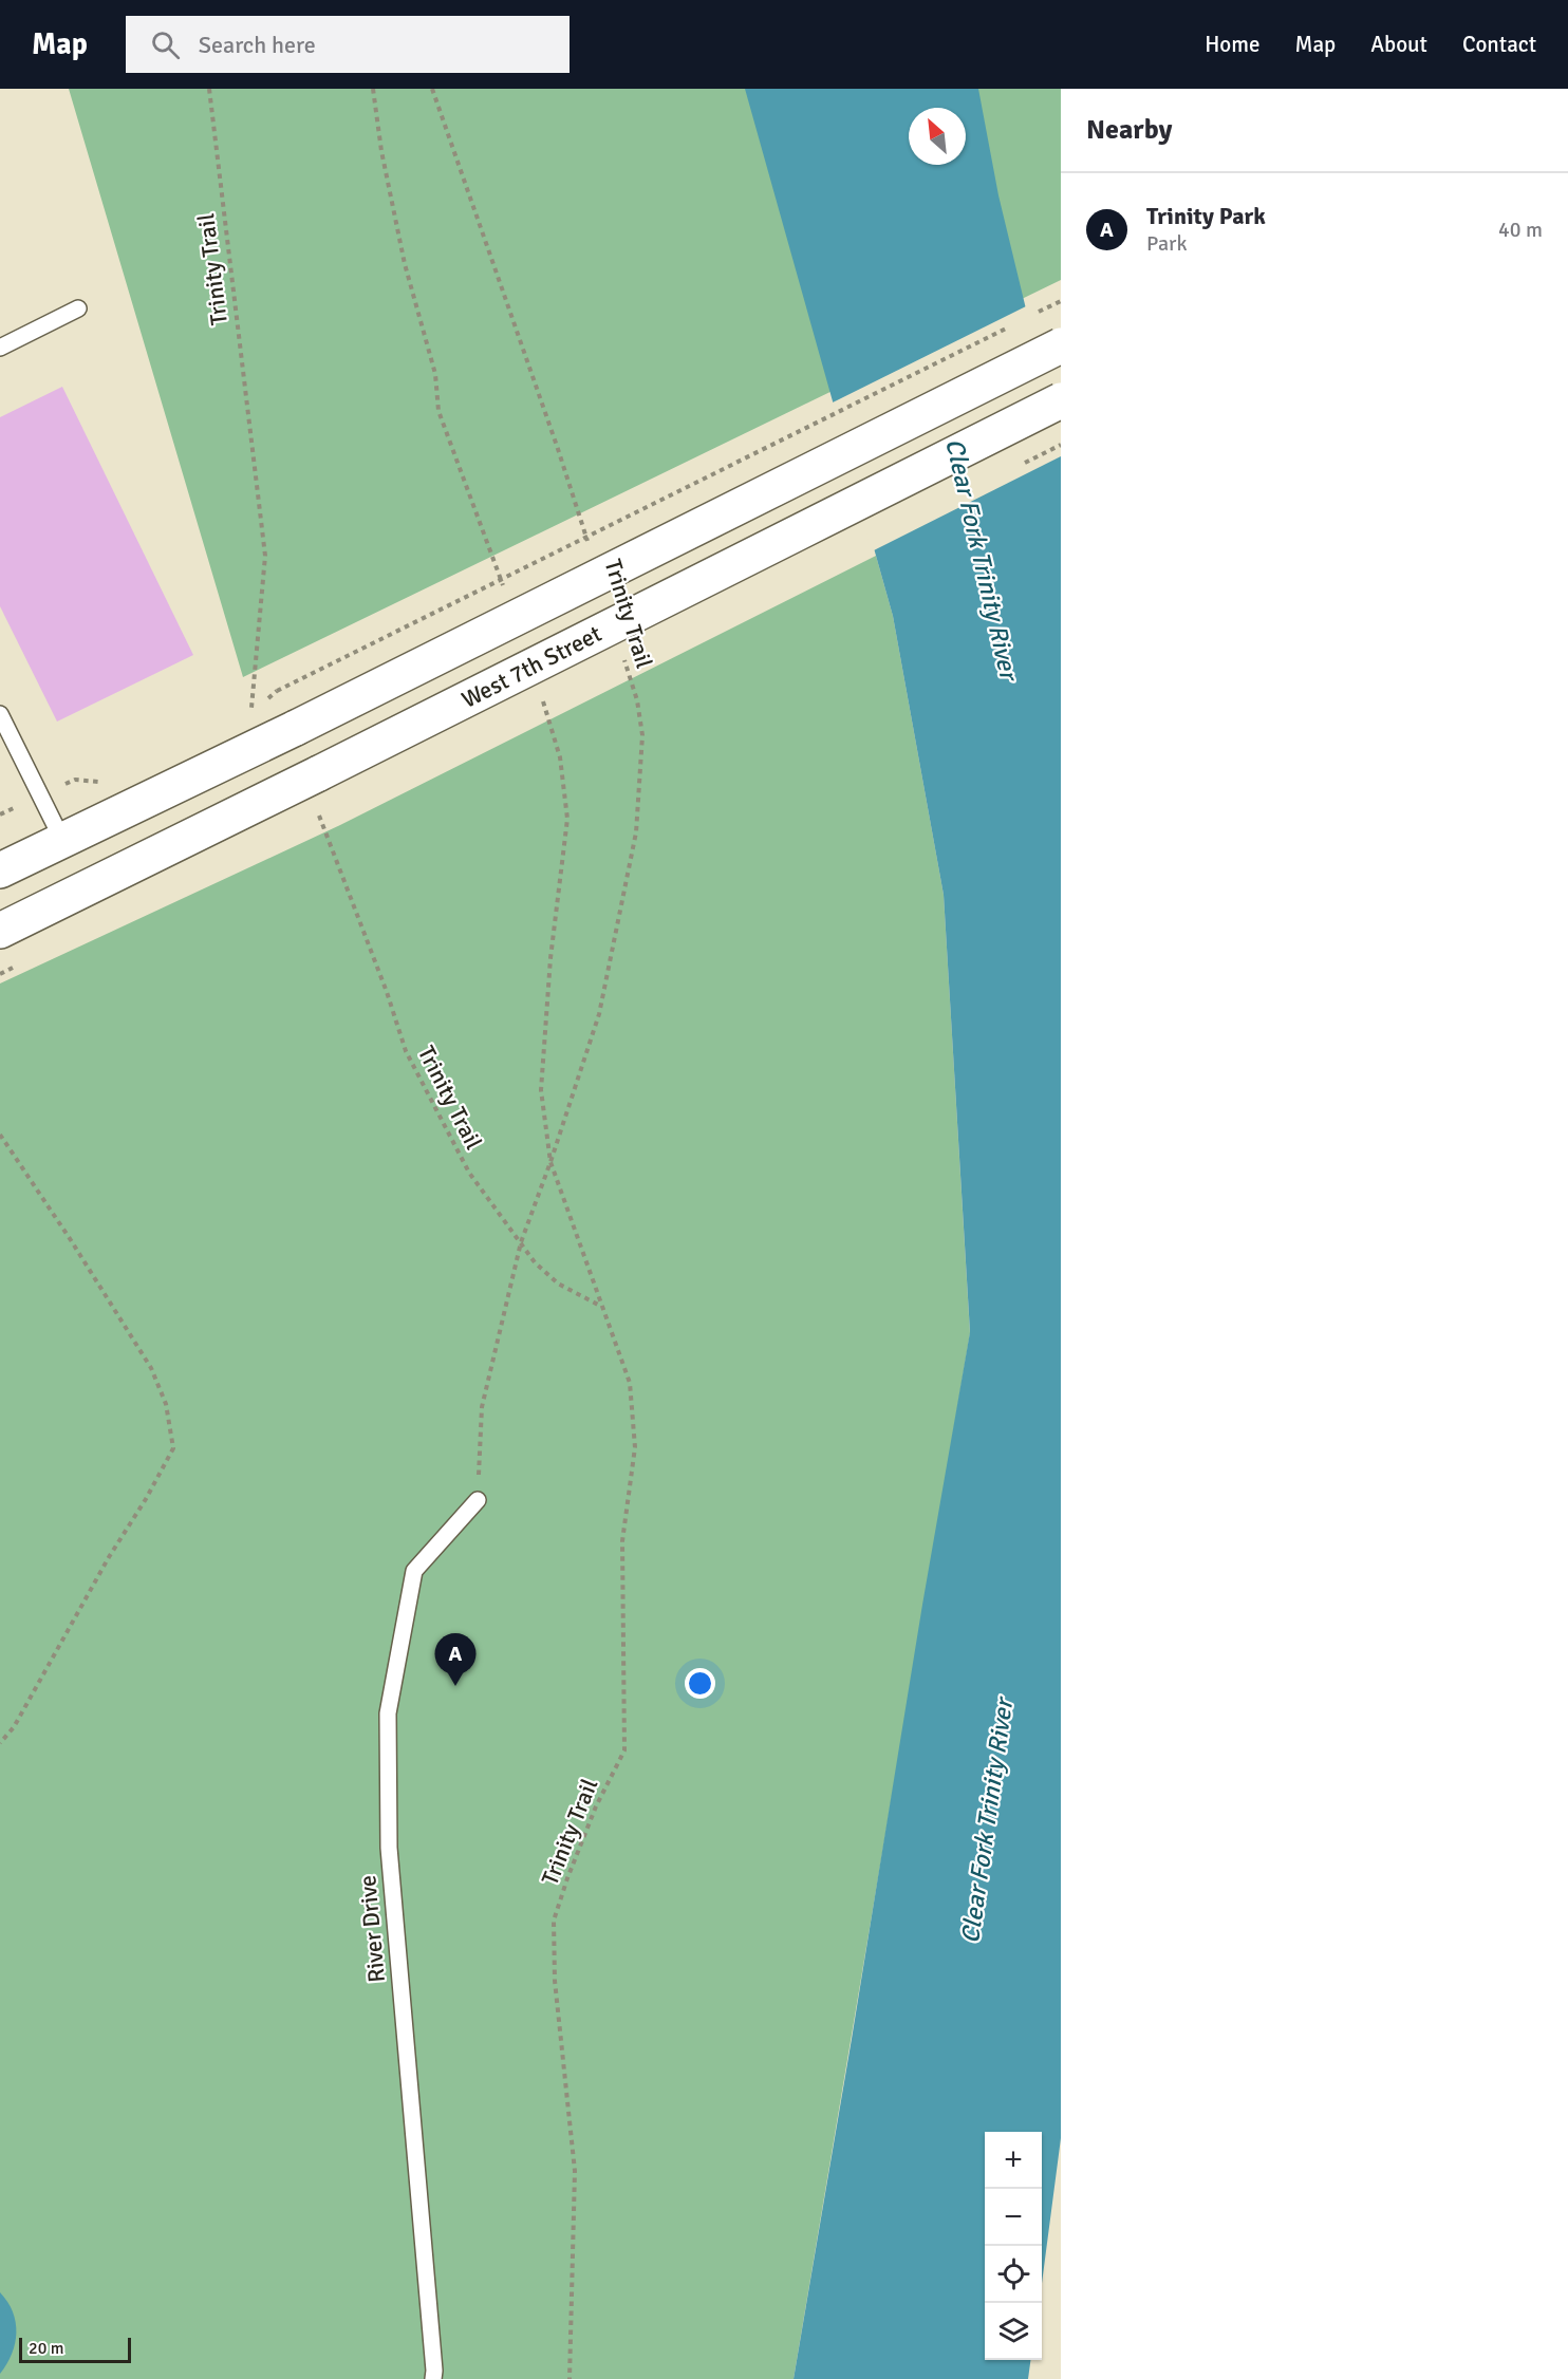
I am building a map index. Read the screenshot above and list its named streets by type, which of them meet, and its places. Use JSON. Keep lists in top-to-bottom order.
{
  "streets": {
    "main road": ["West 7th Street"],
    "lane": ["River Drive"],
    "path": ["Trinity Trail"]
  },
  "crossings": [
    ["Trinity Trail", "River Drive"]
  ],
  "water": ["Clear Fork Trinity River"],
  "scale_bar": "20 m",
  "north": "top left",
  "page": {
    "header": "Map",
    "search": "Search here",
    "nav": [
      "Home",
      "Map",
      "About",
      "Contact"
    ],
    "heading": "Nearby",
    "list": [
      {
        "mark": "A",
        "name": "Trinity Park",
        "note": "Park",
        "value": "40 m"
      }
    ],
    "pins": "A",
    "map_buttons": ["+", "−"],
    "scale": "20 m"
  }
}
